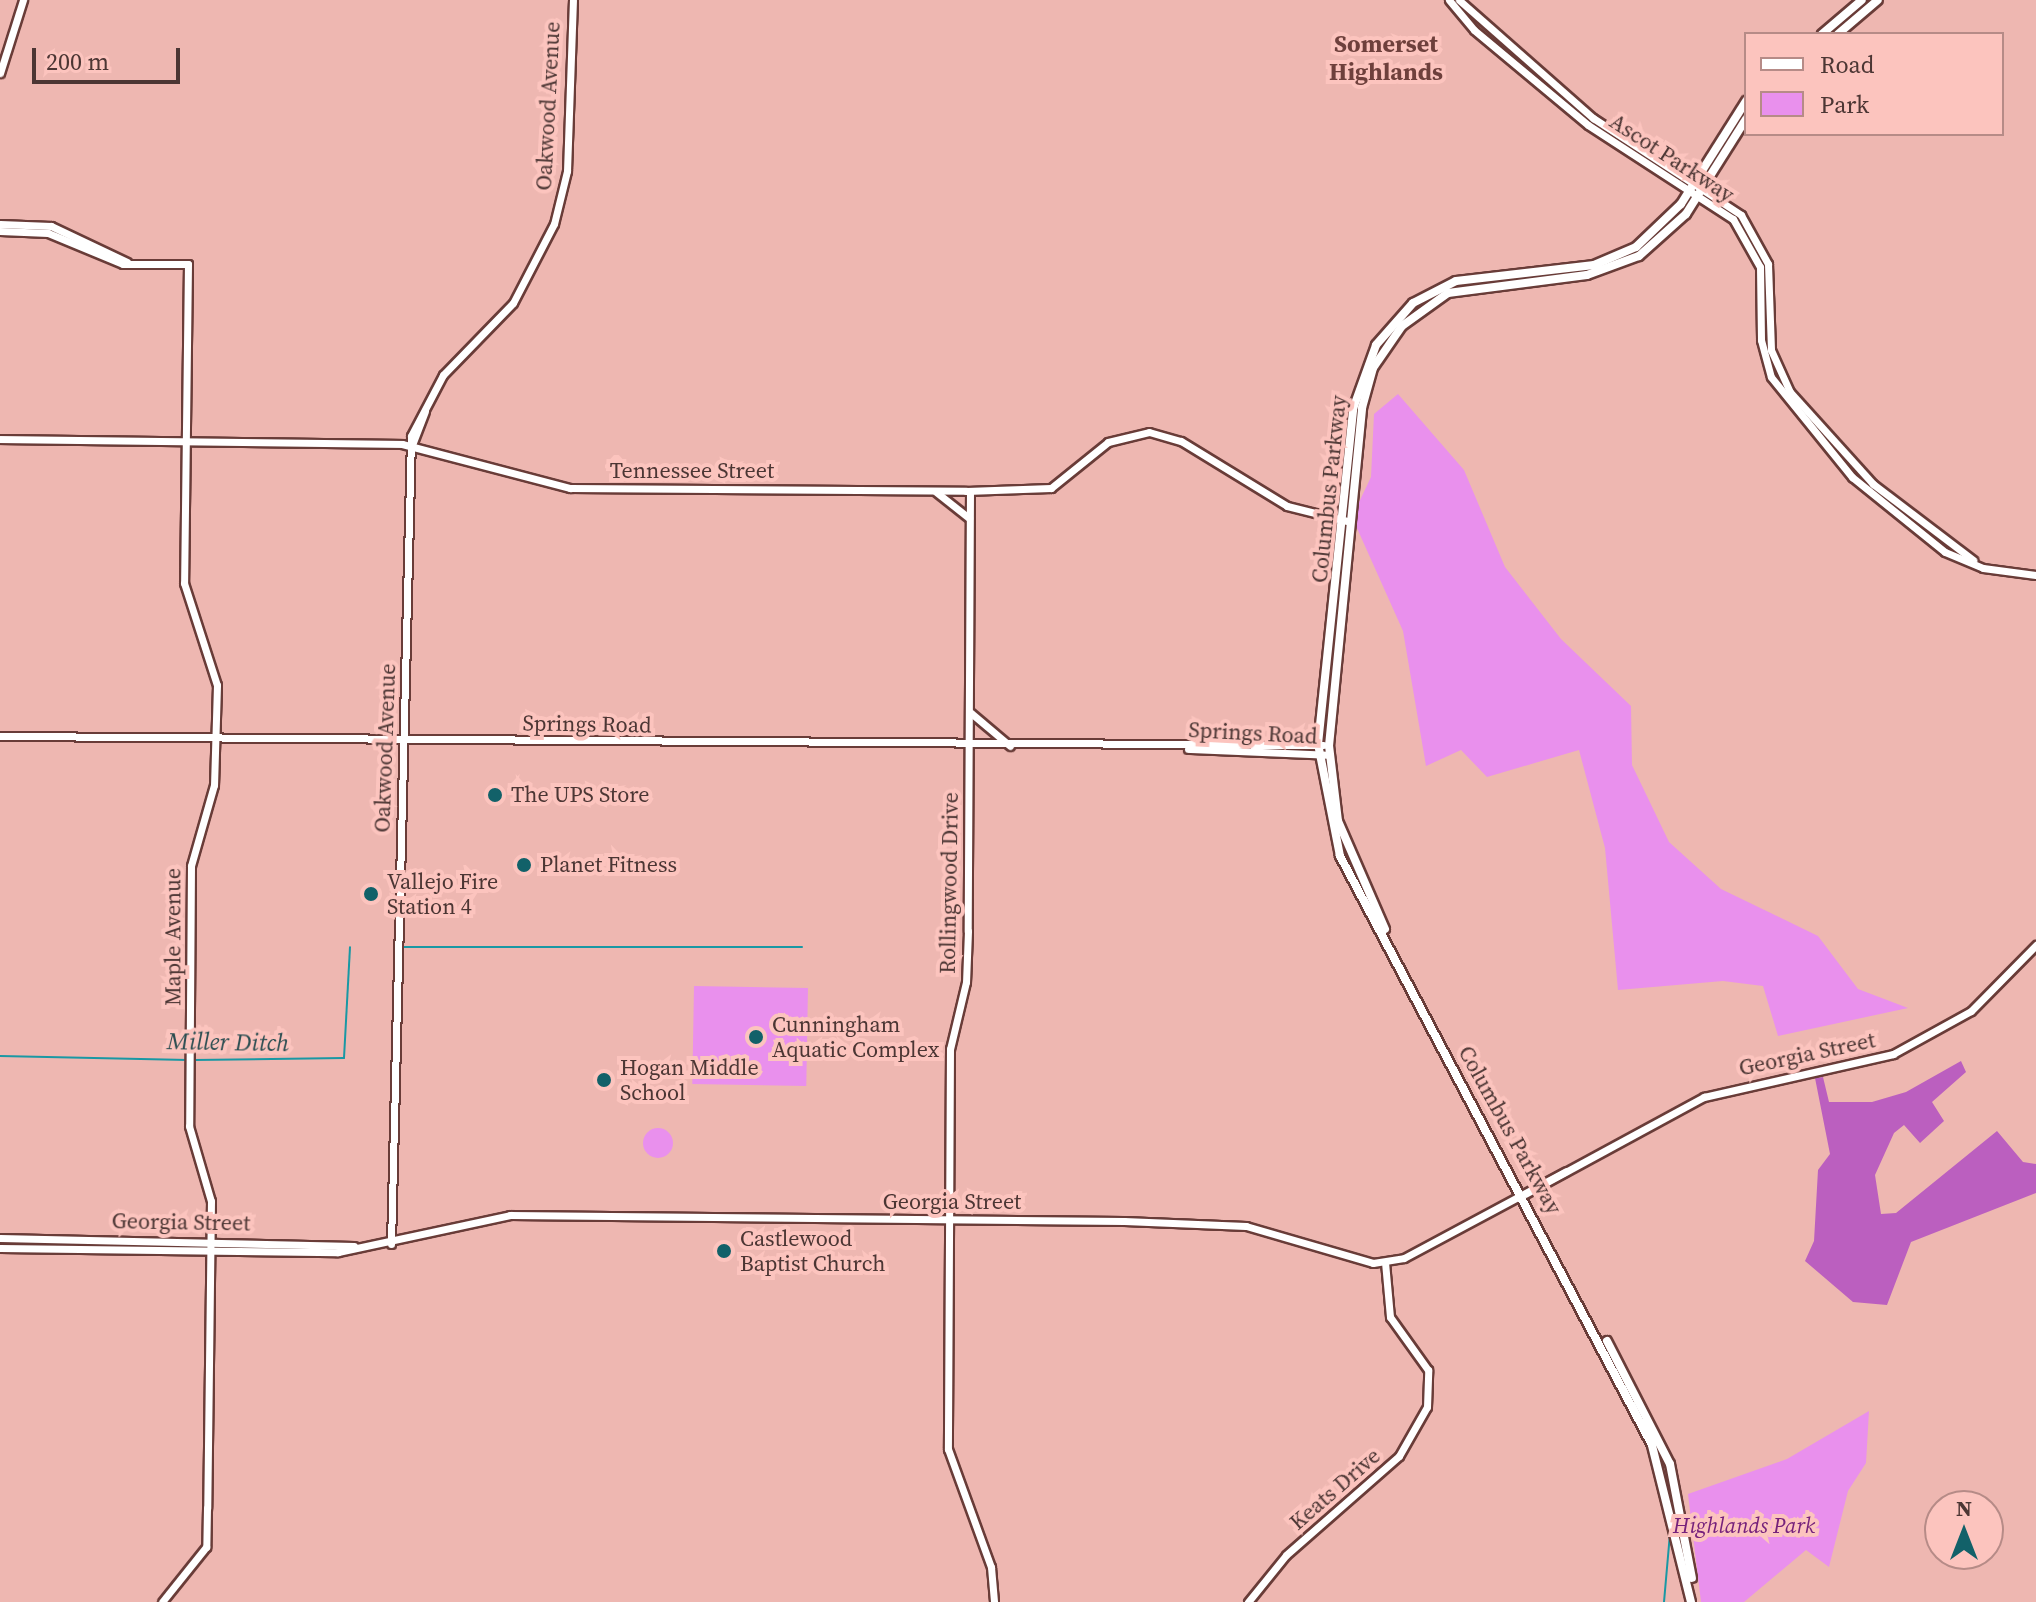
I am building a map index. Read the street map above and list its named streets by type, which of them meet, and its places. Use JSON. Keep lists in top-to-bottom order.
{
  "streets": {
    "main road": [
      "Oakwood Avenue",
      "Ascot Parkway",
      "Tennessee Street",
      "Columbus Parkway",
      "Springs Road",
      "Rollingwood Drive",
      "Maple Avenue",
      "Georgia Street",
      "Keats Drive"
    ]
  },
  "crossings": [
    ["Oakwood Avenue", "Tennessee Street"],
    ["Oakwood Avenue", "Springs Road"],
    ["Oakwood Avenue", "Georgia Street"],
    ["Ascot Parkway", "Columbus Parkway"],
    ["Tennessee Street", "Columbus Parkway"],
    ["Tennessee Street", "Rollingwood Drive"],
    ["Tennessee Street", "Maple Avenue"],
    ["Columbus Parkway", "Springs Road"],
    ["Columbus Parkway", "Georgia Street"],
    ["Springs Road", "Rollingwood Drive"],
    ["Springs Road", "Maple Avenue"],
    ["Rollingwood Drive", "Georgia Street"],
    ["Maple Avenue", "Georgia Street"],
    ["Georgia Street", "Keats Drive"]
  ],
  "districts": ["Somerset Highlands"],
  "water": ["Miller Ditch"],
  "parks": ["Highlands Park"],
  "places": [
    "The UPS Store",
    "Planet Fitness",
    "Vallejo Fire Station 4",
    "Cunningham Aquatic Complex",
    "Hogan Middle School",
    "Castlewood Baptist Church"
  ],
  "legend": ["Road", "Park"],
  "scale_bar": "200 m",
  "north": "top"
}
